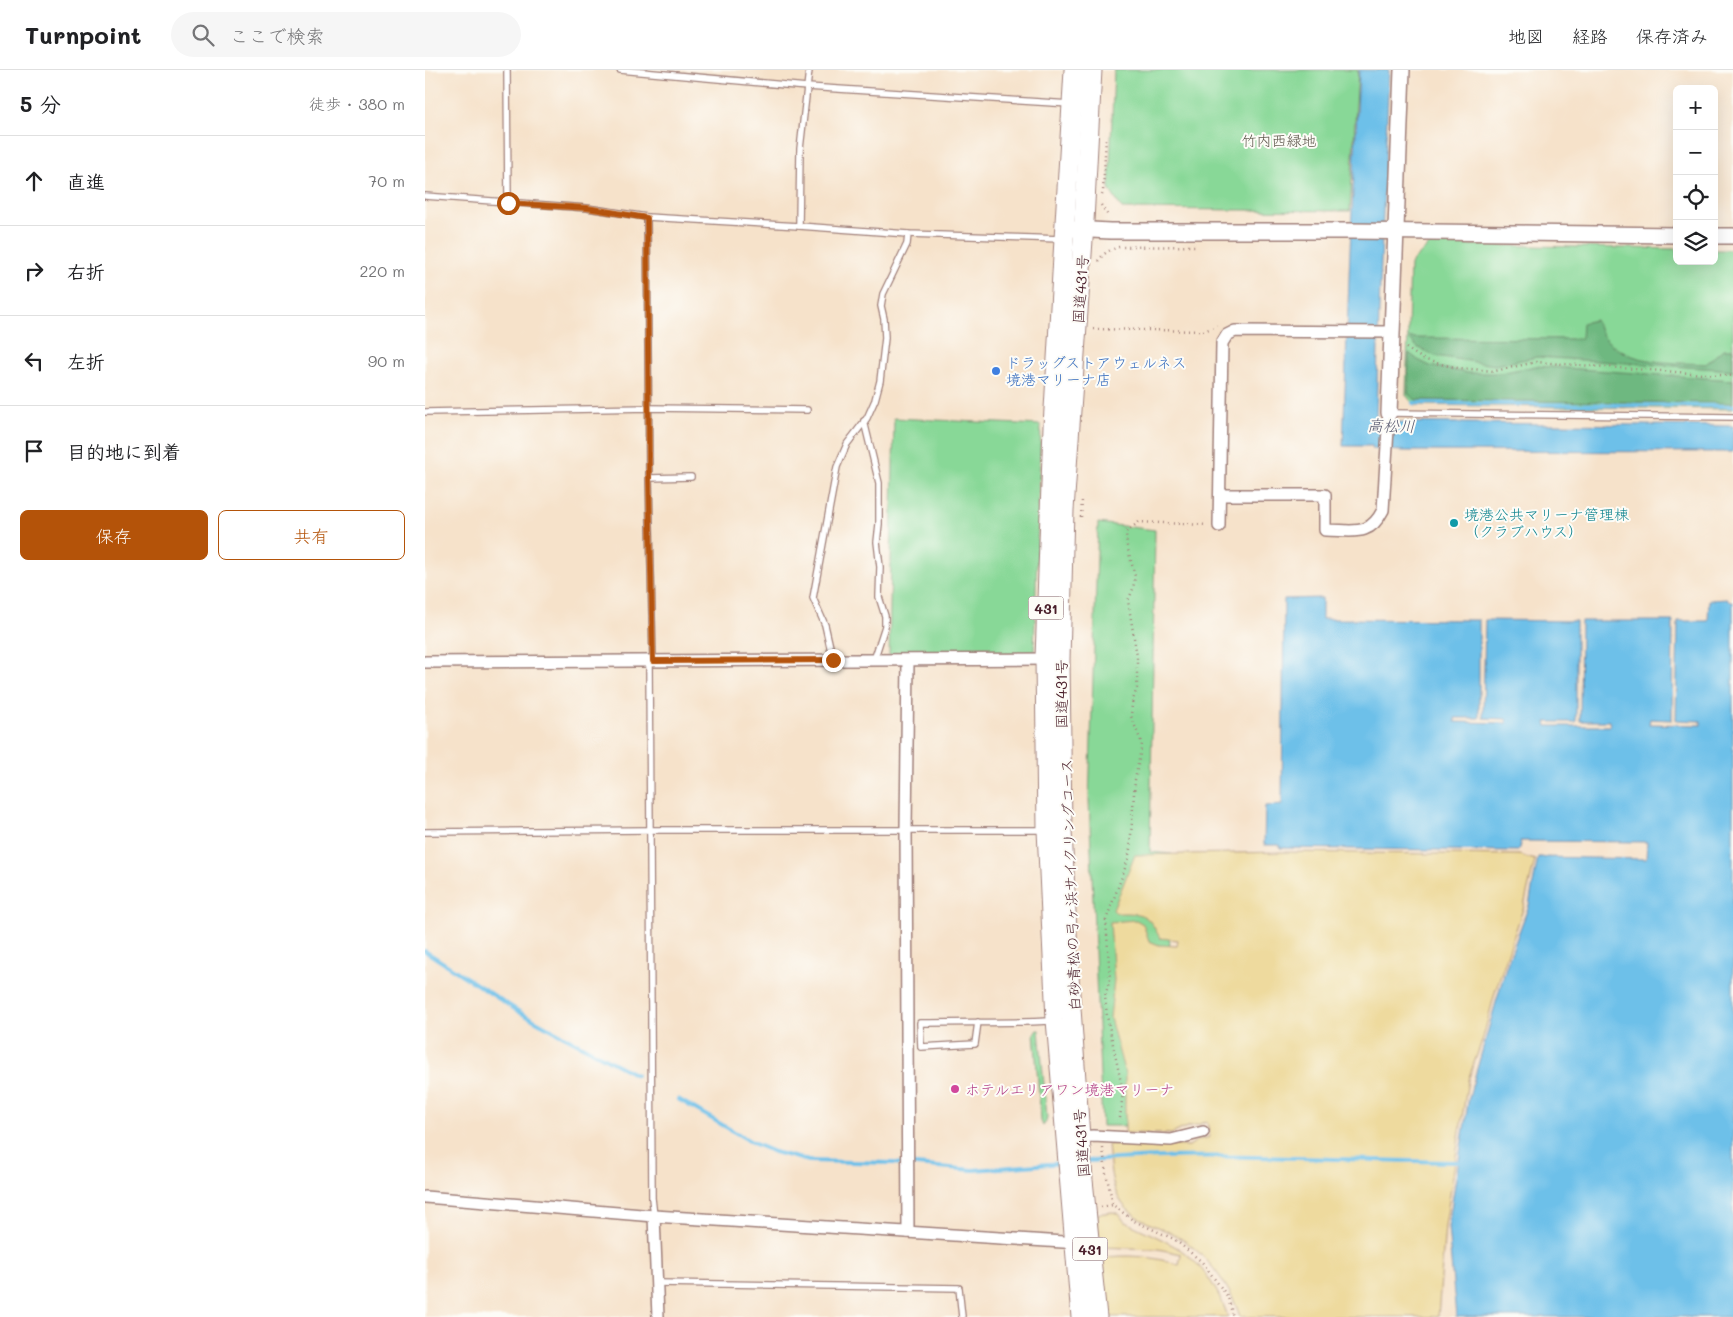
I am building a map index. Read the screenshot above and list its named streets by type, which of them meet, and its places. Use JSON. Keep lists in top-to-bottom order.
{
  "streets": {
    "highway": ["国道431号", "431"]
  },
  "water": ["高松川"],
  "parks": ["竹内西緑地"],
  "places": ["ドラッグストアウェルネス 境港マリーナ店", "境港公共マリーナ管理棟 （クラブハウス）", "ホテルエリアワン境港マリーナ"],
  "page": {
    "header": "Turnpoint",
    "search": "ここで検索",
    "nav": ["地図", "経路", "保存済み"],
    "heading": ["5 分", "徒歩 · 380 m"],
    "map_buttons": ["+", "−"],
    "list": [
      ["直進", "70 m"],
      ["右折", "220 m"],
      ["左折", "90 m"],
      "目的地に到着"
    ],
    "buttons": ["保存", "共有"]
  }
}
